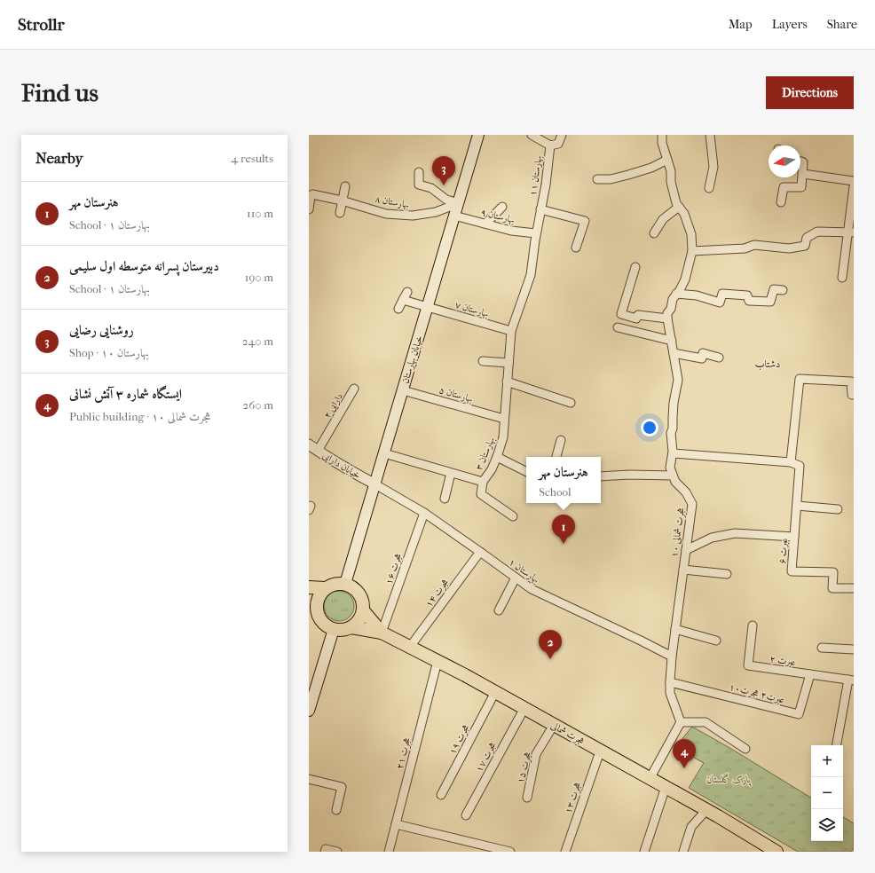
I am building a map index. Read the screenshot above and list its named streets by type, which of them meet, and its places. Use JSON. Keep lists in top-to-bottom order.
{
  "streets": {
    "main road": ["خیابان بهارستان", "هجرت شمالی"],
    "street": [
      "بهارستان ۱۱",
      "بهارستان ۸",
      "بهارستان ۹",
      "بهارستان ۷",
      "بهارستان ۵",
      "دارایی ۲",
      "بهارستان ۳",
      "خیابان دارایی",
      "هجرت شمالی ۱۰",
      "عبرت ۶",
      "هجرت ۱۶",
      "بهارستان ۱",
      "هجرت ۱۴",
      "عبرت ۲",
      "عبرت۲-هجرت۱۰",
      "هجرت ۱۹",
      "هجرت ۲۱",
      "هجرت ۱۷",
      "هجرت ۱۵",
      "هجرت ۱۳"
    ]
  },
  "crossings": [
    ["بهارستان ۱۱", "بهارستان ۹"],
    ["بهارستان ۱۱", "بهارستان ۳"],
    ["بهارستان ۸", "خیابان بهارستان"],
    ["بهارستان ۹", "خیابان بهارستان"],
    ["بهارستان ۹", "بهارستان ۳"],
    ["بهارستان ۷", "خیابان بهارستان"],
    ["بهارستان ۷", "بهارستان ۳"],
    ["خیابان بهارستان", "بهارستان ۵"],
    ["خیابان بهارستان", "بهارستان ۳"],
    ["خیابان بهارستان", "خیابان دارایی"],
    ["خیابان بهارستان", "بهارستان ۱"],
    ["خیابان بهارستان", "هجرت شمالی"],
    ["بهارستان ۵", "بهارستان ۳"],
    ["دارایی ۲", "خیابان دارایی"],
    ["خیابان دارایی", "بهارستان ۱"],
    ["هجرت شمالی ۱۰", "بهارستان ۱"],
    ["هجرت شمالی ۱۰", "عبرت۲-هجرت۱۰"],
    ["هجرت ۱۶", "بهارستان ۱"],
    ["هجرت ۱۶", "هجرت شمالی"],
    ["بهارستان ۱", "هجرت ۱۴"],
    ["هجرت ۱۴", "هجرت شمالی"],
    ["عبرت ۲", "عبرت۲-هجرت۱۰"],
    ["هجرت شمالی", "هجرت ۱۹"],
    ["هجرت شمالی", "هجرت ۲۱"],
    ["هجرت شمالی", "هجرت ۱۷"],
    ["هجرت شمالی", "هجرت ۱۵"],
    ["هجرت شمالی", "هجرت ۱۳"]
  ],
  "districts": ["دشتاب"],
  "parks": ["پارک گلستان"],
  "north": "left",
  "page": {
    "header": "Strollr",
    "nav": ["Map", "Layers", "Share"],
    "buttons": "Directions",
    "title": "Find us",
    "heading": ["Nearby", "4 results"],
    "pins": [
      "3",
      "1",
      "2",
      "4"
    ],
    "list": [
      {
        "mark": "1",
        "name": "هنرستان مهر",
        "note": "School · بهارستان ۱",
        "value": "110 m"
      },
      {
        "mark": "2",
        "name": "دبیرستان پسرانه متوسطه اول سلیمی",
        "note": "School · بهارستان ۱",
        "value": "190 m"
      },
      {
        "mark": "3",
        "name": "روشنایی رضایی",
        "note": "Shop · بهارستان ۱۰",
        "value": "240 m"
      },
      {
        "mark": "4",
        "name": "ایستگاه شماره ۳ آتش نشانی",
        "note": "Public building · هجرت شمالی ۱۰",
        "value": "260 m"
      }
    ],
    "popup": ["هنرستان مهر", "School"],
    "map_buttons": ["+", "−"]
  }
}
